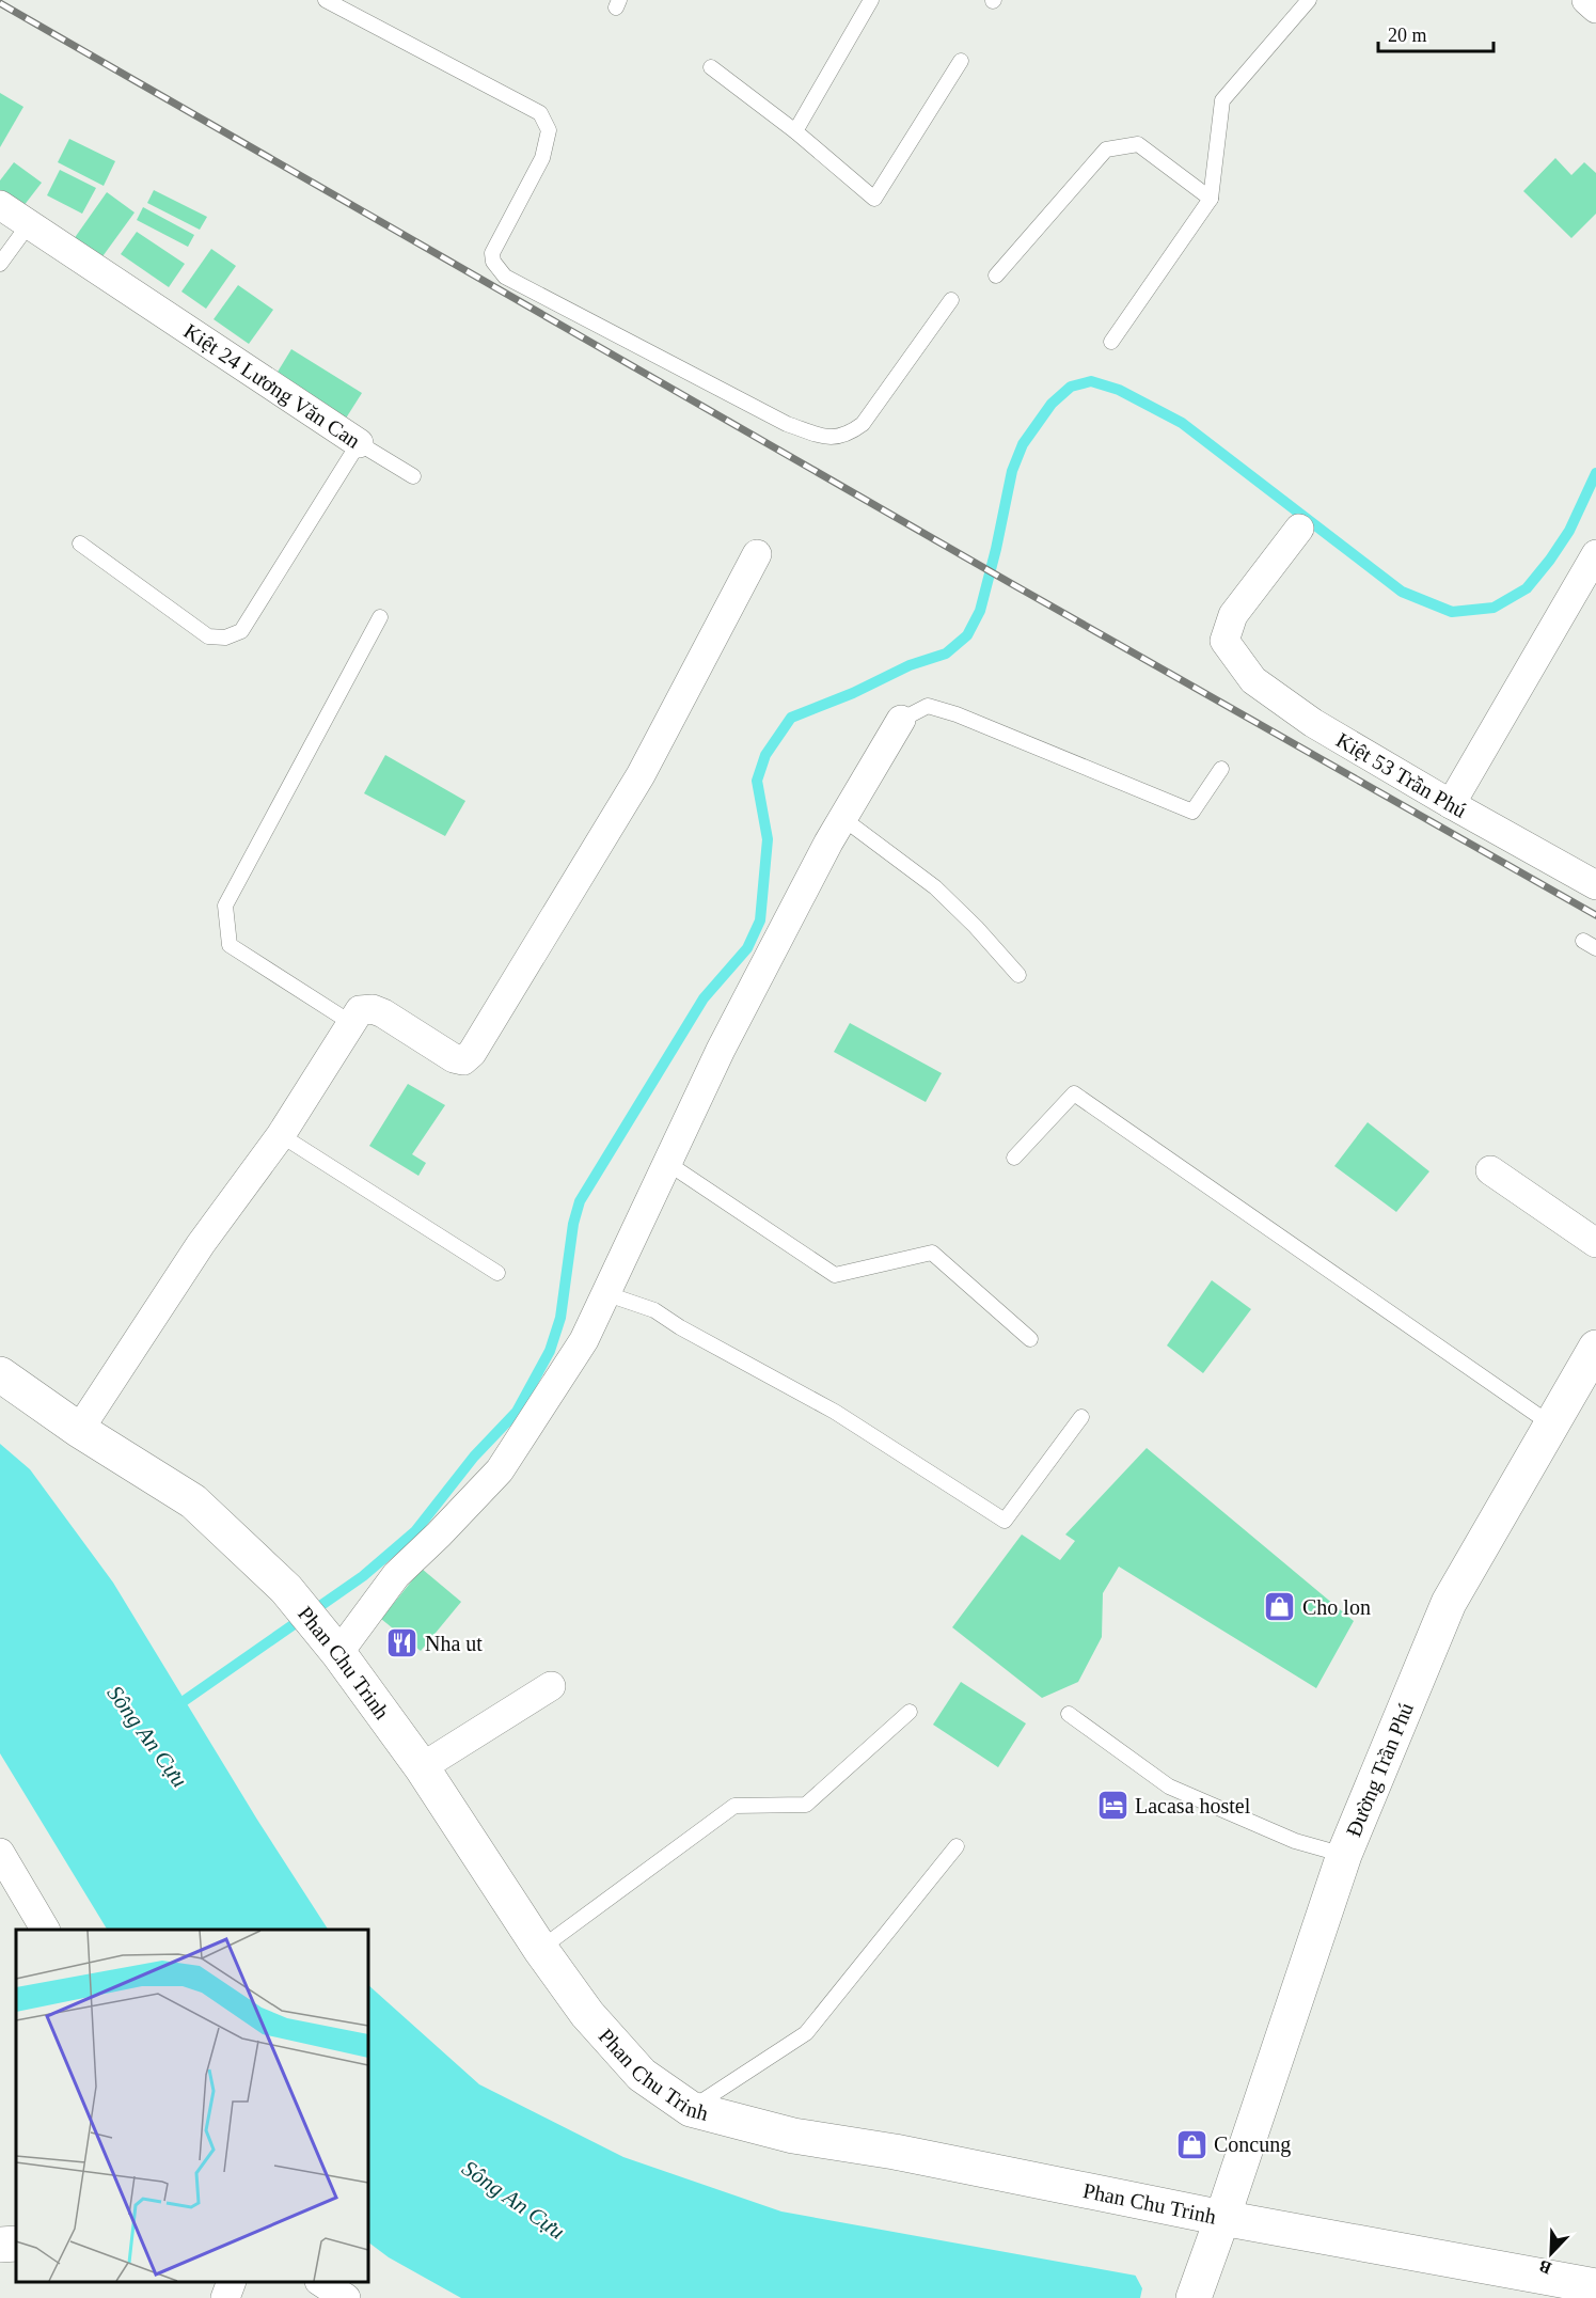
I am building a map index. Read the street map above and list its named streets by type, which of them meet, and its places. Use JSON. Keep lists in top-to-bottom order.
{
  "streets": {
    "street": [
      "Kiệt 24 Lương Văn Can",
      "Kiệt 53 Trần Phú",
      "Phan Chu Trinh",
      "Đường Trần Phú"
    ]
  },
  "crossings": [
    ["Phan Chu Trinh", "Đường Trần Phú"]
  ],
  "water": ["Sông An Cựu"],
  "places": {
    "shop": ["Cho lon", "Concung"],
    "restaurant": ["Nha ut"],
    "hotel": ["Lacasa hostel"]
  },
  "scale_bar": "20 m",
  "north": "bottom left"
}
